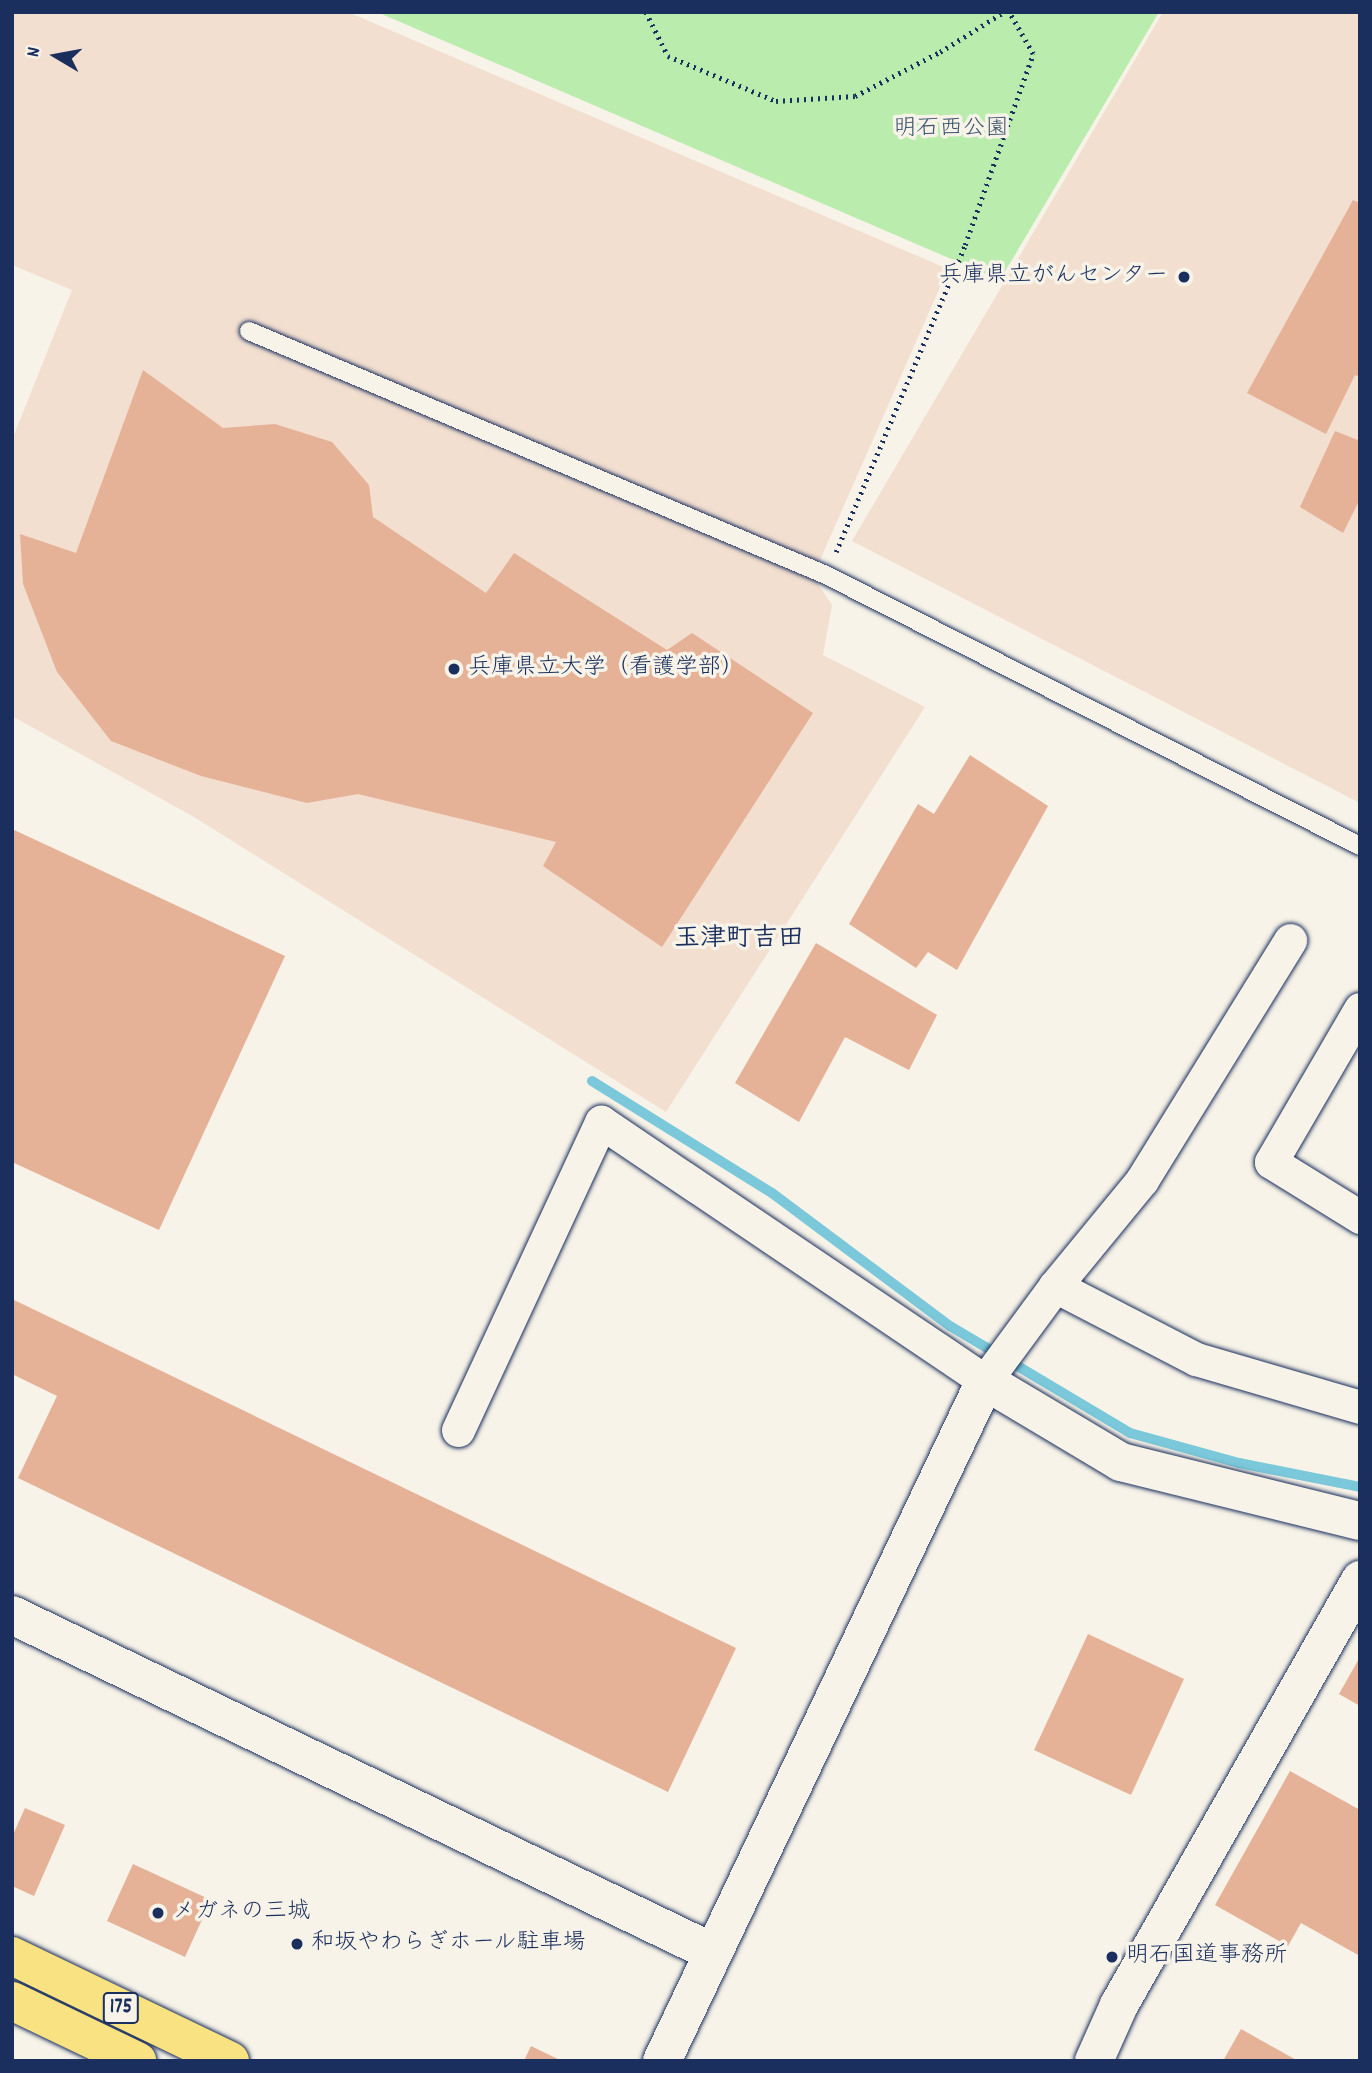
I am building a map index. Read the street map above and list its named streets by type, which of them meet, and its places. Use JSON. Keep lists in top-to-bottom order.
{
  "streets": {
    "highway": ["175"]
  },
  "districts": ["玉津町吉田"],
  "parks": ["明石西公園"],
  "places": [
    "兵庫県立がんセンター",
    "兵庫県立大学（看護学部）",
    "メガネの三城",
    "和坂やわらぎホール駐車場",
    "明石国道事務所"
  ],
  "north": "left"
}
